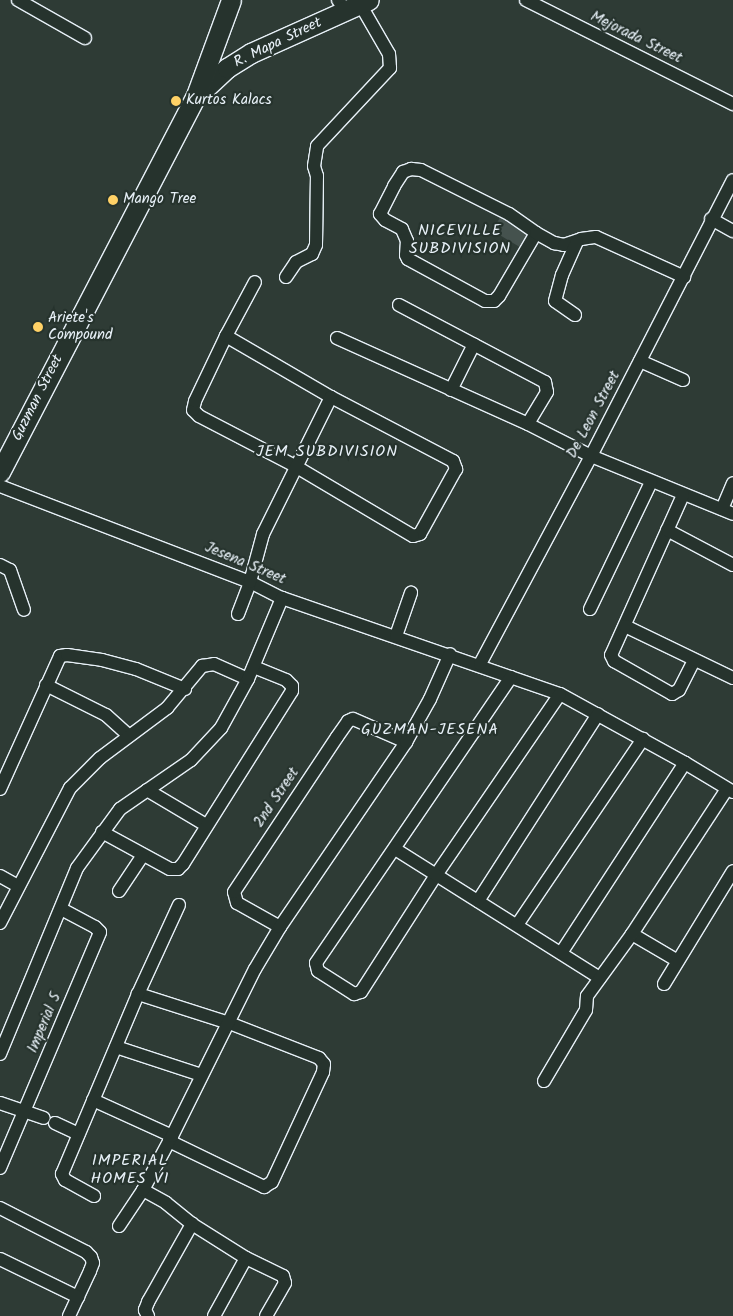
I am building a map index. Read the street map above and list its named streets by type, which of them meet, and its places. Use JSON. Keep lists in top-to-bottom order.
{
  "streets": {
    "main road": ["R. Mapa Street", "Guzman Street"],
    "street": [
      "Mejorada Street",
      "De Leon Street",
      "Jesena Street",
      "2nd Street",
      "Imperial 5"
    ]
  },
  "crossings": [
    ["R. Mapa Street", "Guzman Street"],
    ["De Leon Street", "Jesena Street"]
  ],
  "districts": [
    "NICEVILLE SUBDIVISION",
    "JEM SUBDIVISION",
    "GUZMAN-JESENA",
    "IMPERIAL HOMES VI"
  ],
  "places": ["Kurtos Kalacs", "Mango Tree", "Ariete's Compound"]
}
